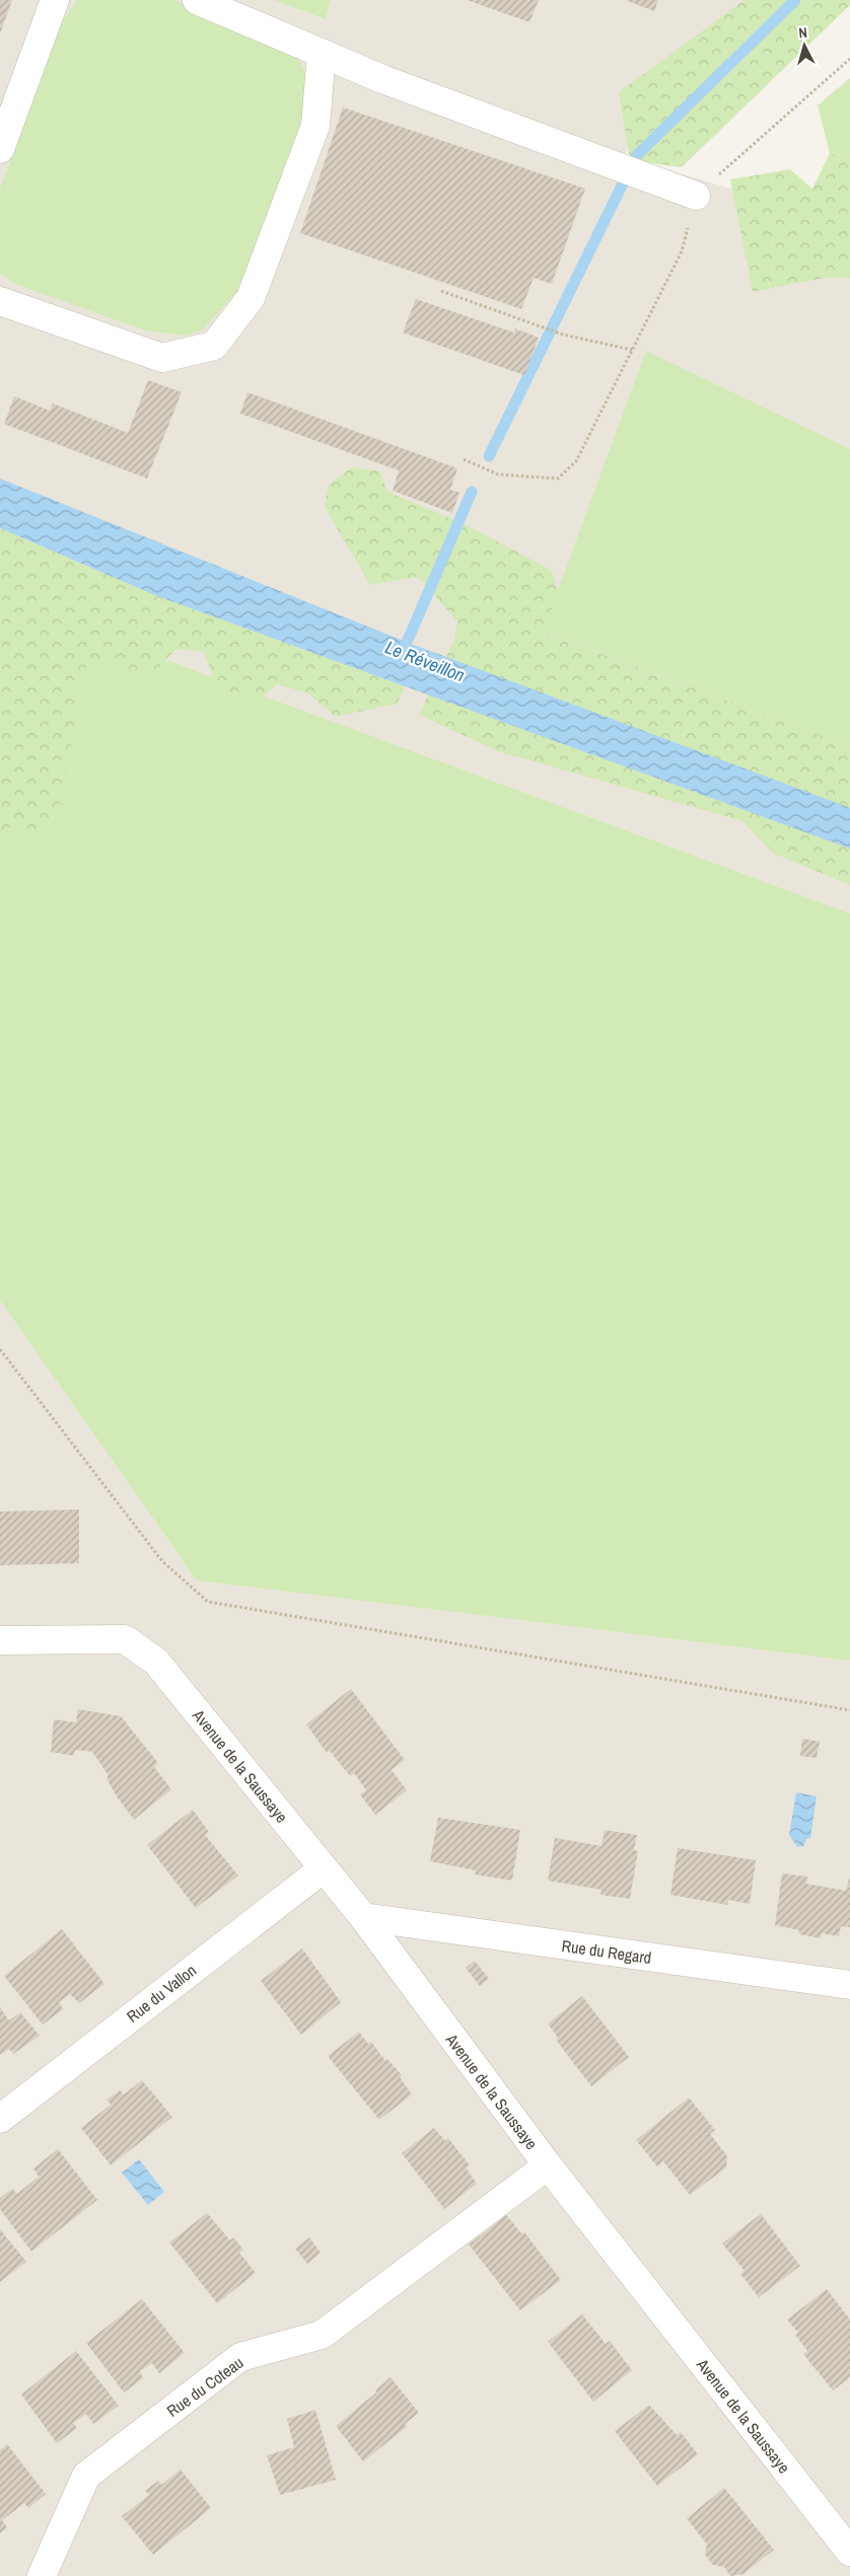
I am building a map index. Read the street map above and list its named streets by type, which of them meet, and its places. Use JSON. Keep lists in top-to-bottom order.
{
  "streets": {
    "street": [
      "Avenue de la Saussaye",
      "Rue du Regard",
      "Rue du Vallon",
      "Rue du Coteau"
    ]
  },
  "crossings": [
    ["Avenue de la Saussaye", "Rue du Regard"],
    ["Avenue de la Saussaye", "Rue du Vallon"],
    ["Avenue de la Saussaye", "Rue du Coteau"]
  ],
  "water": ["Le Réveillon"],
  "north": "top"
}
